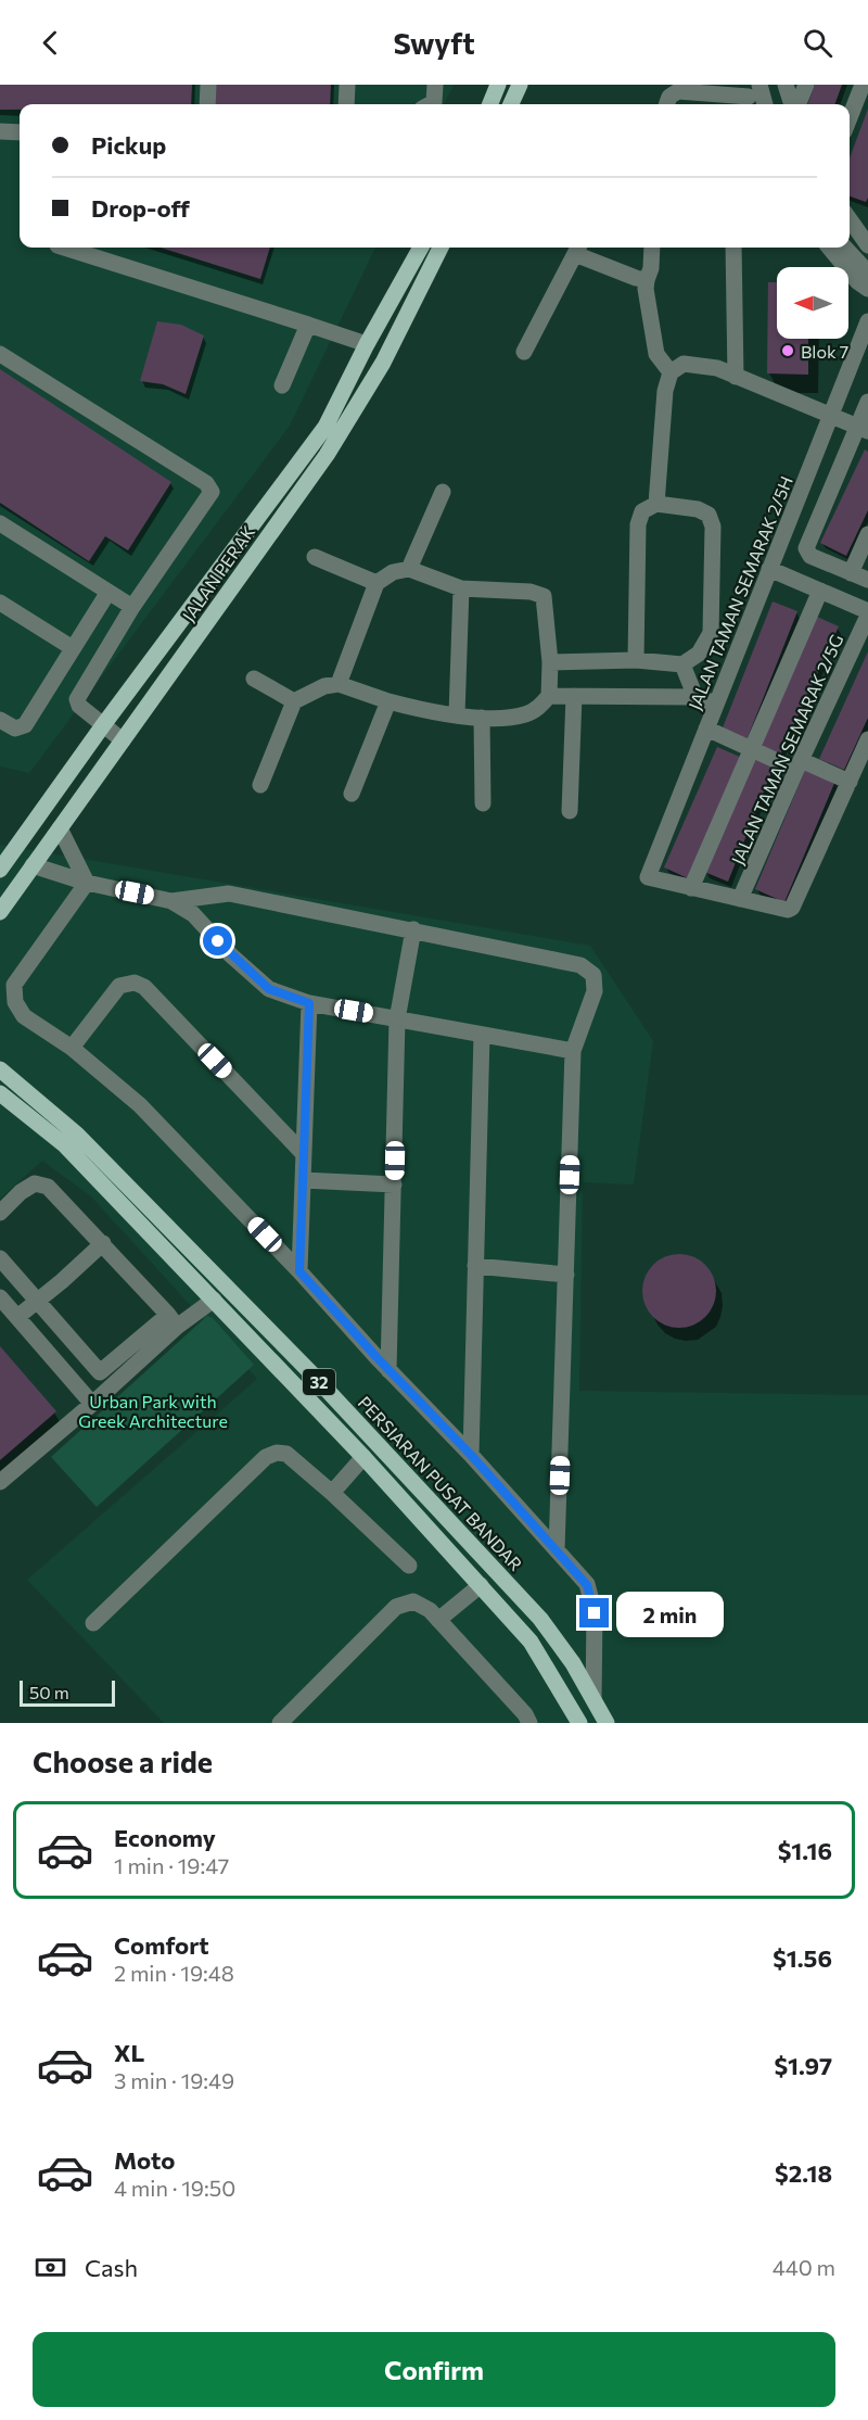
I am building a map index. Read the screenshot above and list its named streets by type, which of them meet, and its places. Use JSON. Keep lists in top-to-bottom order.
{
  "streets": {
    "main road": ["JALAN PERAK", "32", "PERSIARAN PUSAT BANDAR"],
    "street": ["JALAN TAMAN SEMARAK 2/5H", "JALAN TAMAN SEMARAK 2/5G"]
  },
  "parks": ["Urban Park with Greek Architecture"],
  "places": ["Blok 7"],
  "scale_bar": "50 m",
  "north": "left",
  "page": {
    "header": "Swyft",
    "banner": ["Pickup", "Drop-off"],
    "bubble": "2 min",
    "scale": "50 m",
    "heading": "Choose a ride",
    "list": [
      {
        "name": "Economy",
        "note": "1 min · 19:47",
        "value": "$1.16"
      },
      {
        "name": "Comfort",
        "note": "2 min · 19:48",
        "value": "$1.56"
      },
      {
        "name": "XL",
        "note": "3 min · 19:49",
        "value": "$1.97"
      },
      {
        "name": "Moto",
        "note": "4 min · 19:50",
        "value": "$2.18"
      }
    ],
    "pay": ["Cash", "440 m"],
    "buttons": "Confirm"
  }
}
